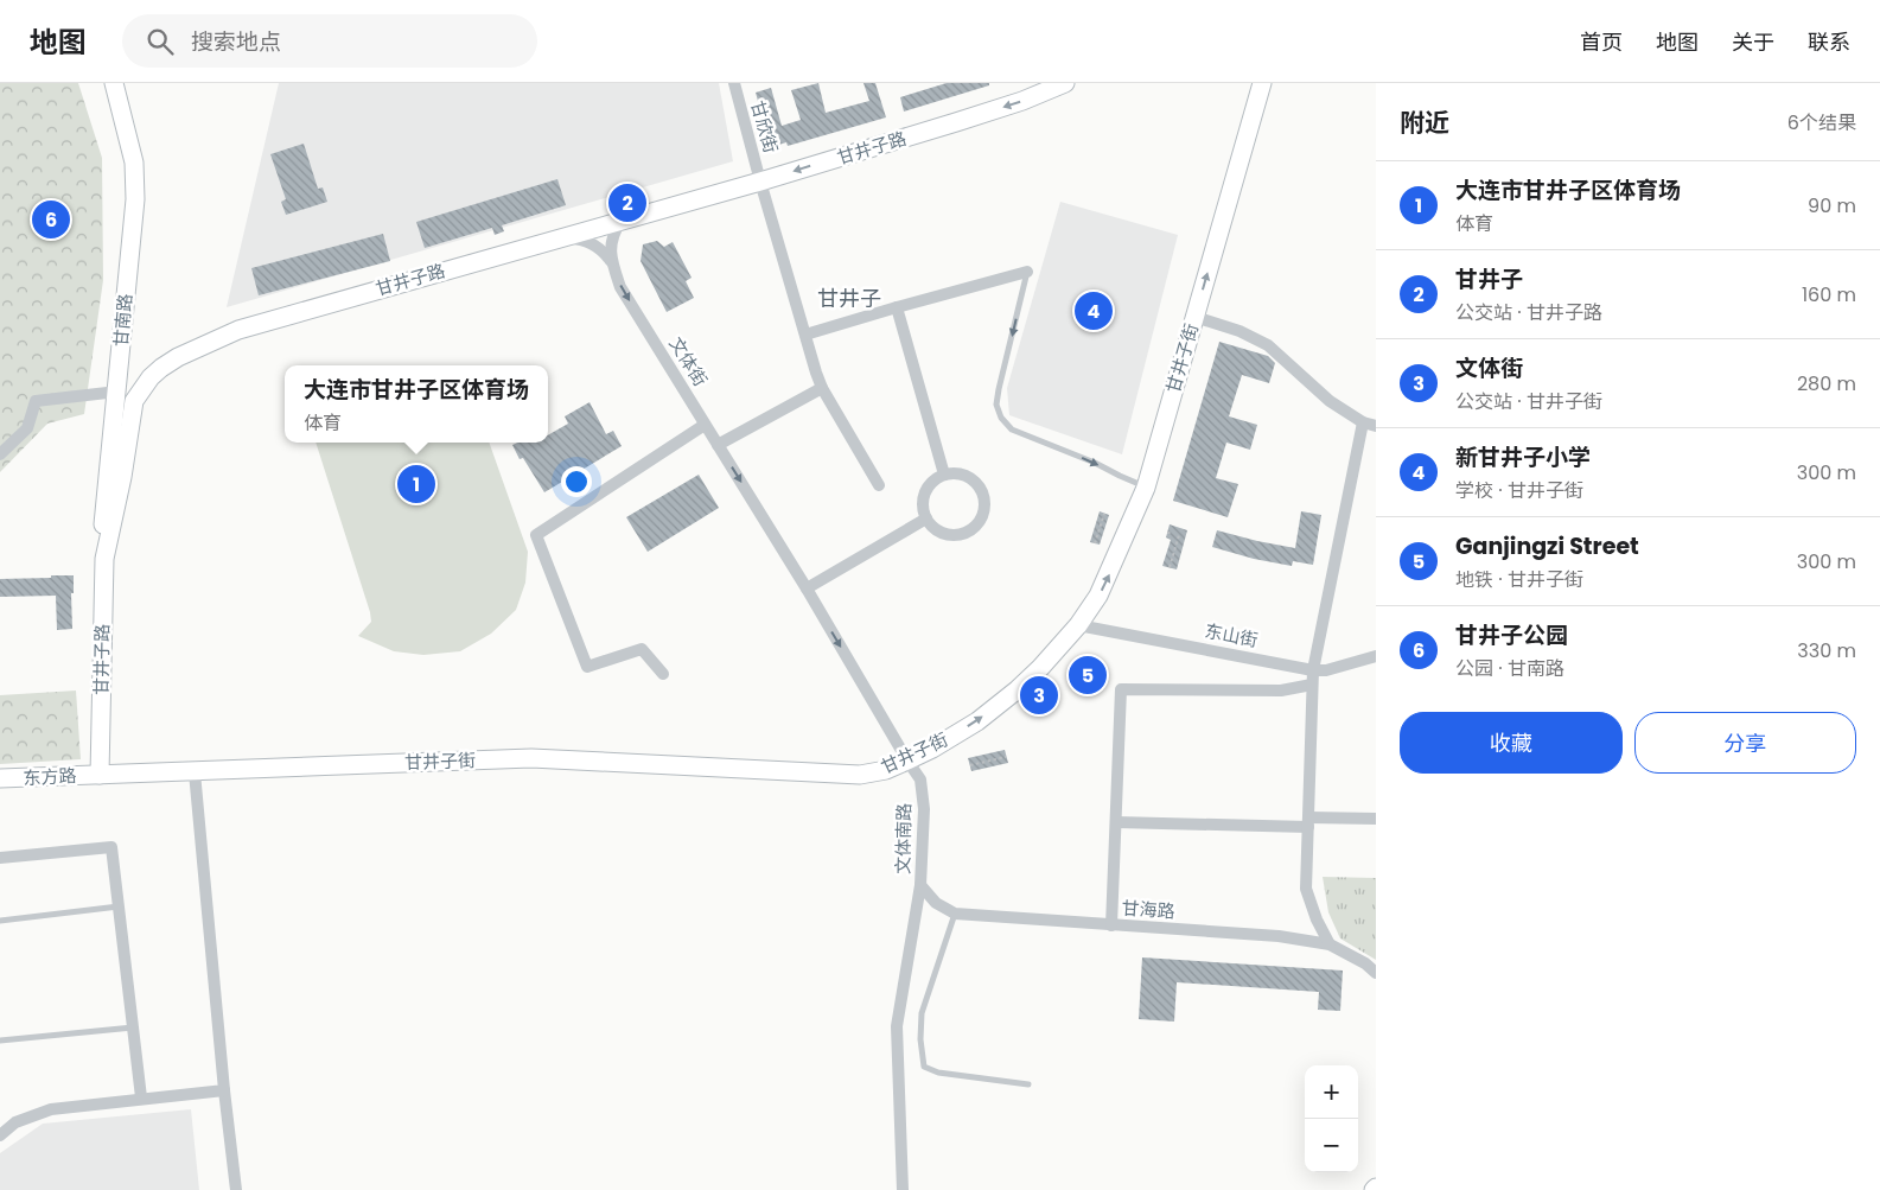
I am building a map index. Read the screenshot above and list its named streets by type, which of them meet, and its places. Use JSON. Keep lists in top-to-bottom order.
{
  "streets": {
    "street": [
      "甘欣街",
      "甘井子路",
      "甘南路",
      "甘井子街",
      "文体街",
      "东山街",
      "东方路",
      "文体南路",
      "甘海路"
    ]
  },
  "crossings": [
    ["甘欣街", "甘井子路"],
    ["甘井子路", "甘南路"],
    ["甘井子路", "甘井子街"],
    ["甘井子路", "文体街"],
    ["甘井子路", "东方路"],
    ["甘井子街", "文体街"],
    ["甘井子街", "东山街"],
    ["甘井子街", "东方路"],
    ["甘井子街", "文体南路"],
    ["文体街", "文体南路"]
  ],
  "one_way": ["甘井子街", "文体街"],
  "districts": ["甘井子"],
  "page": {
    "header": "地图",
    "search": "搜索地点",
    "nav": [
      "首页",
      "地图",
      "关于",
      "联系"
    ],
    "heading": ["附近", "6个结果"],
    "list": [
      {
        "mark": "1",
        "name": "大连市甘井子区体育场",
        "note": "体育",
        "value": "90 m"
      },
      {
        "mark": "2",
        "name": "甘井子",
        "note": "公交站 · 甘井子路",
        "value": "160 m"
      },
      {
        "mark": "3",
        "name": "文体街",
        "note": "公交站 · 甘井子街",
        "value": "280 m"
      },
      {
        "mark": "4",
        "name": "新甘井子小学",
        "note": "学校 · 甘井子街",
        "value": "300 m"
      },
      {
        "mark": "5",
        "name": "Ganjingzi Street",
        "note": "地铁 · 甘井子街",
        "value": "300 m"
      },
      {
        "mark": "6",
        "name": "甘井子公园",
        "note": "公园 · 甘南路",
        "value": "330 m"
      }
    ],
    "pins": [
      "2",
      "6",
      "4",
      "1",
      "5",
      "3"
    ],
    "popup": ["大连市甘井子区体育场", "体育"],
    "buttons": ["收藏", "分享"],
    "map_buttons": ["+", "−"]
  }
}
